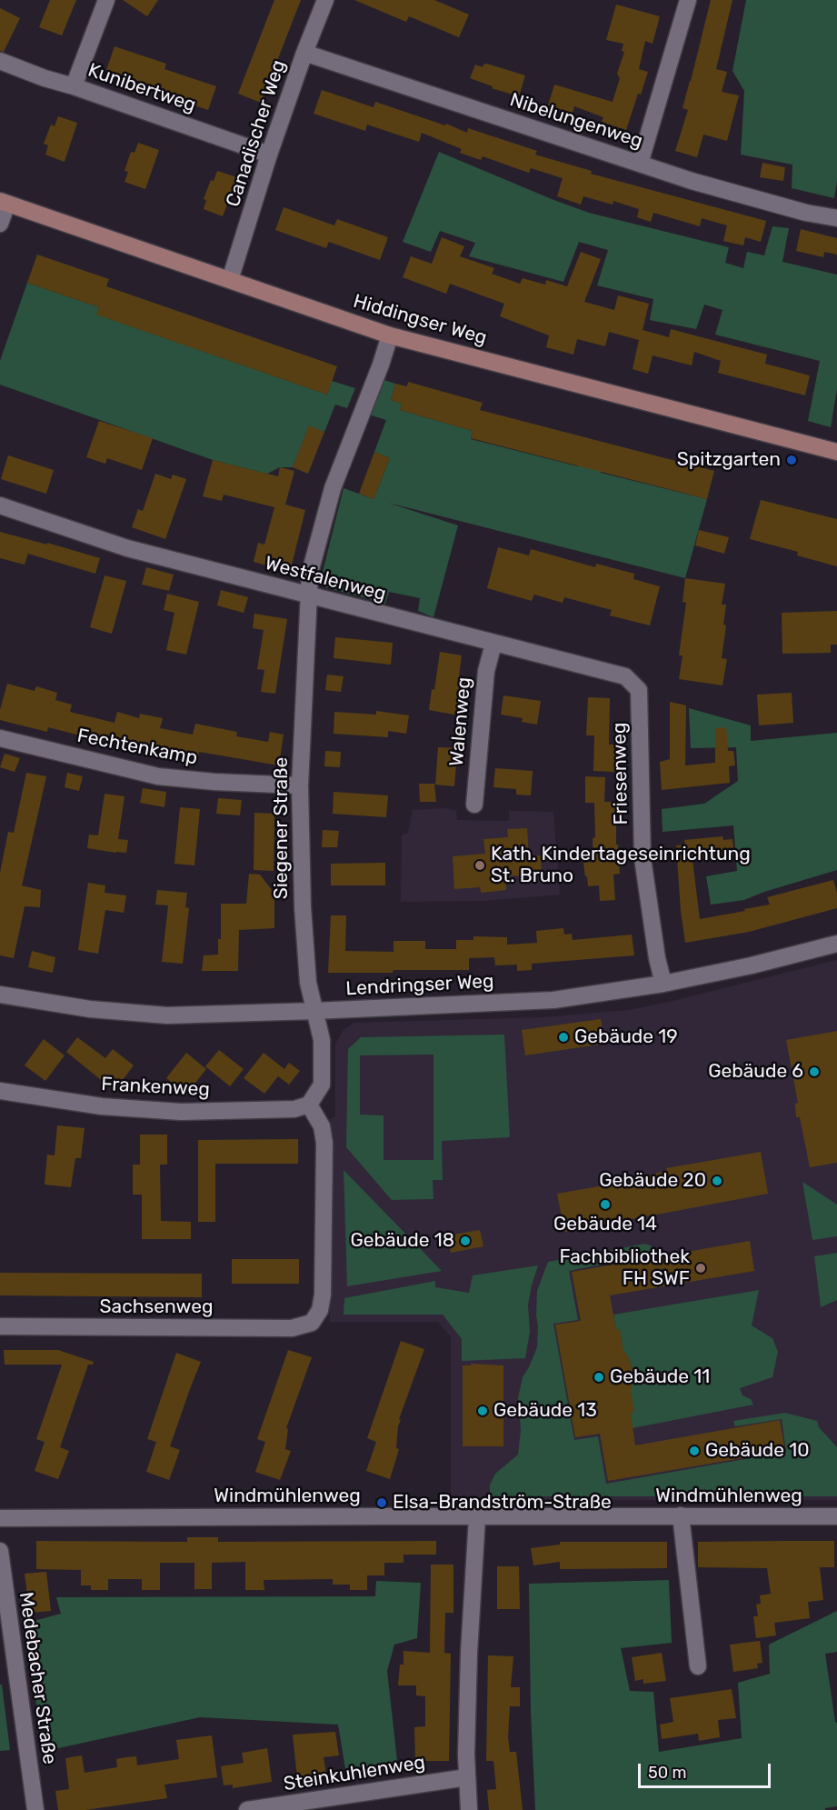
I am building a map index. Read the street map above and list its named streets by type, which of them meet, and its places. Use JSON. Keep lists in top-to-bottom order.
{
  "streets": {
    "main road": ["Hiddingser Weg"],
    "street": [
      "Kunibertweg",
      "Nibelungenweg",
      "Canadischer Weg",
      "Westfalenweg",
      "Walenweg",
      "Fechtenkamp",
      "Friesenweg",
      "Siegener Straße",
      "Lendringser Weg",
      "Frankenweg",
      "Sachsenweg",
      "Windmühlenweg",
      "Medebacher Straße",
      "Steinkuhlenweg"
    ]
  },
  "crossings": [
    ["Kunibertweg", "Canadischer Weg"],
    ["Nibelungenweg", "Canadischer Weg"],
    ["Canadischer Weg", "Hiddingser Weg"],
    ["Hiddingser Weg", "Siegener Straße"],
    ["Westfalenweg", "Walenweg"],
    ["Westfalenweg", "Friesenweg"],
    ["Westfalenweg", "Siegener Straße"],
    ["Fechtenkamp", "Siegener Straße"],
    ["Friesenweg", "Lendringser Weg"],
    ["Siegener Straße", "Lendringser Weg"],
    ["Siegener Straße", "Frankenweg"],
    ["Siegener Straße", "Sachsenweg"],
    ["Frankenweg", "Sachsenweg"]
  ],
  "places": [
    "Spitzgarten",
    "Kath. Kindertageseinrichtung St. Bruno",
    "Gebäude 19",
    "Gebäude 6",
    "Gebäude 20",
    "Gebäude 14",
    "Gebäude 18",
    "Fachbibliothek FH SWF",
    "Gebäude 11",
    "Gebäude 13",
    "Gebäude 10",
    "Elsa-Brandström-Straße"
  ],
  "scale_bar": "50 m"
}
